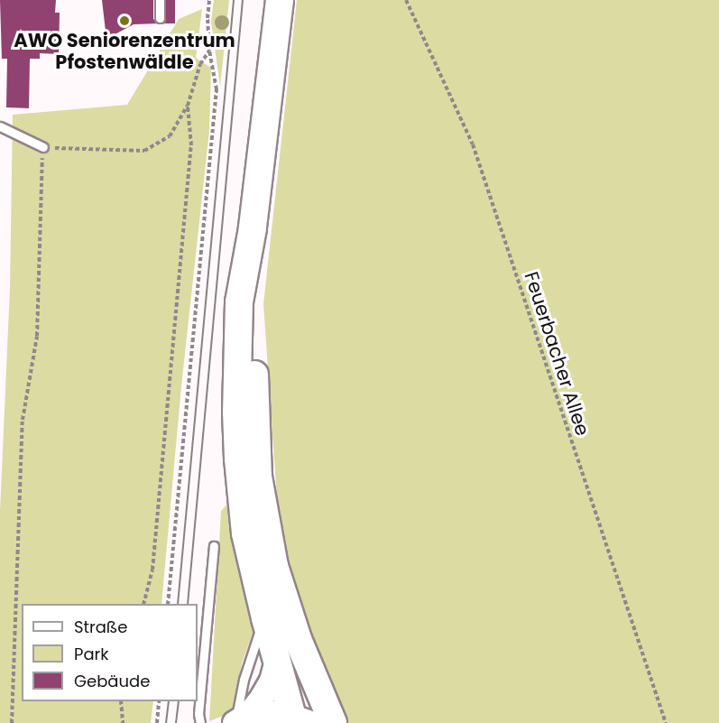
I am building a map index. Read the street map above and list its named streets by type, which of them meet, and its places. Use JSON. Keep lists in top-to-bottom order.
{
  "streets": {
    "path": ["Feuerbacher Allee"]
  },
  "places": ["AWO Seniorenzentrum Pfostenwäldle"],
  "legend": ["Straße", "Park", "Gebäude"]
}
